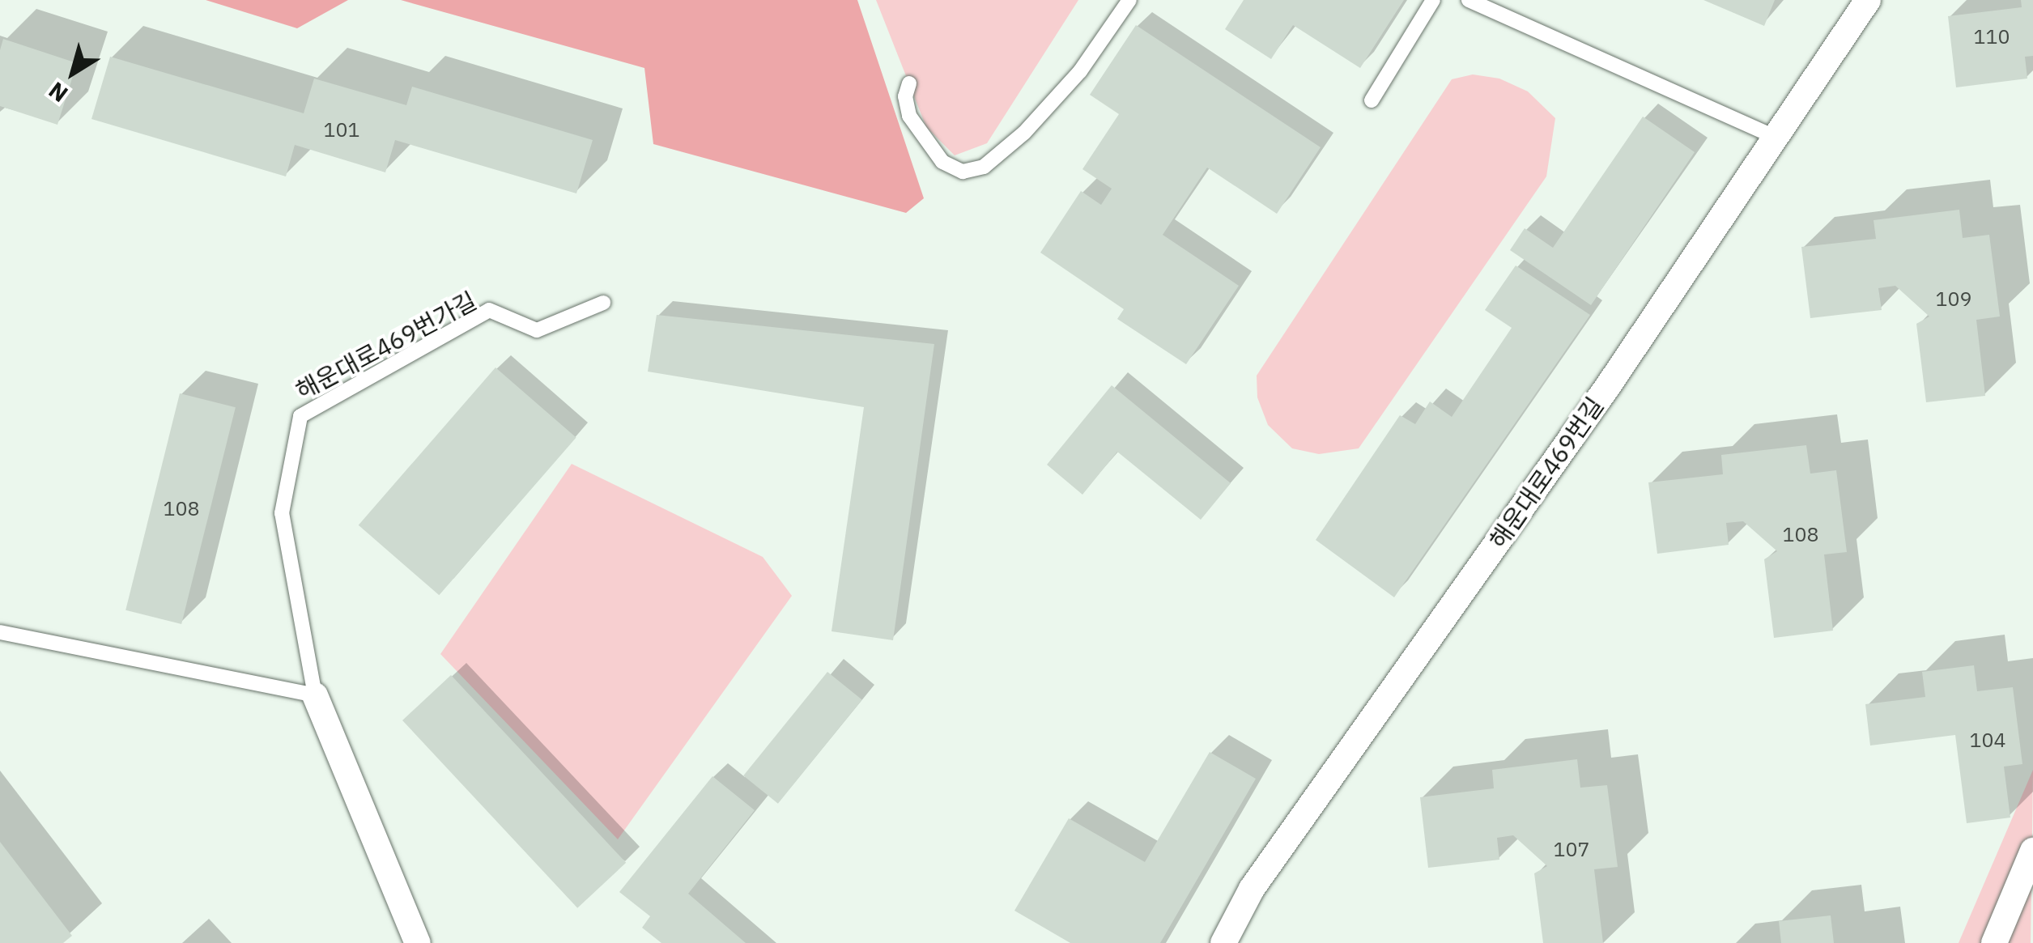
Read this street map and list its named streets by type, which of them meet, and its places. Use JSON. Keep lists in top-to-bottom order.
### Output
{
  "streets": {
    "street": ["해운대로469번길"],
    "lane": ["해운대로469번가길"]
  },
  "house_numbers": [
    "110",
    "101",
    "109",
    "108",
    "108",
    "104",
    "107"
  ],
  "north": "bottom left"
}
